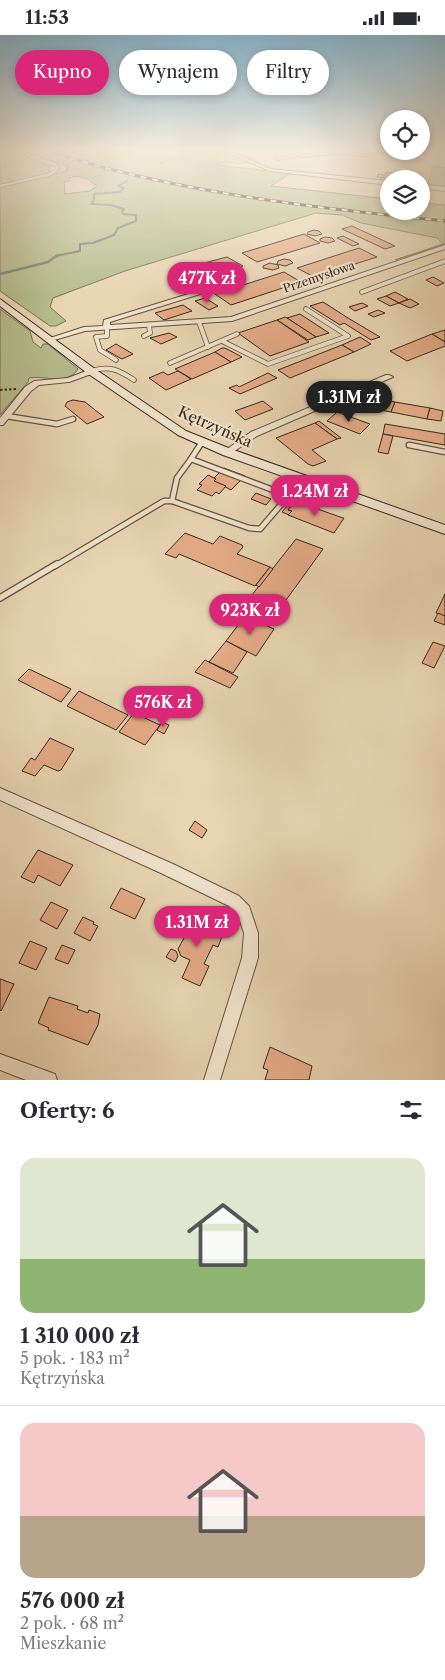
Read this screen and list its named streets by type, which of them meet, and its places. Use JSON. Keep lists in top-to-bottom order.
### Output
{
  "streets": {
    "main road": ["Kętrzyńska"],
    "street": ["Przemysłowa"]
  },
  "crossings": [
    ["Przemysłowa", "Kętrzyńska"]
  ],
  "page": {
    "status": "11:53",
    "chip": ["Kupno", "Wynajem", "Filtry"],
    "price": [
      "477K zł",
      "1.31M zł",
      "1.24M zł",
      "923K zł",
      "576K zł",
      "1.31M zł"
    ],
    "heading": "Oferty: 6",
    "list": [
      {
        "name": "1 310 000 zł",
        "note": "5 pok. · 183 m² · Kętrzyńska"
      },
      {
        "name": "576 000 zł",
        "note": "2 pok. · 68 m² · Mieszkanie"
      }
    ]
  }
}
